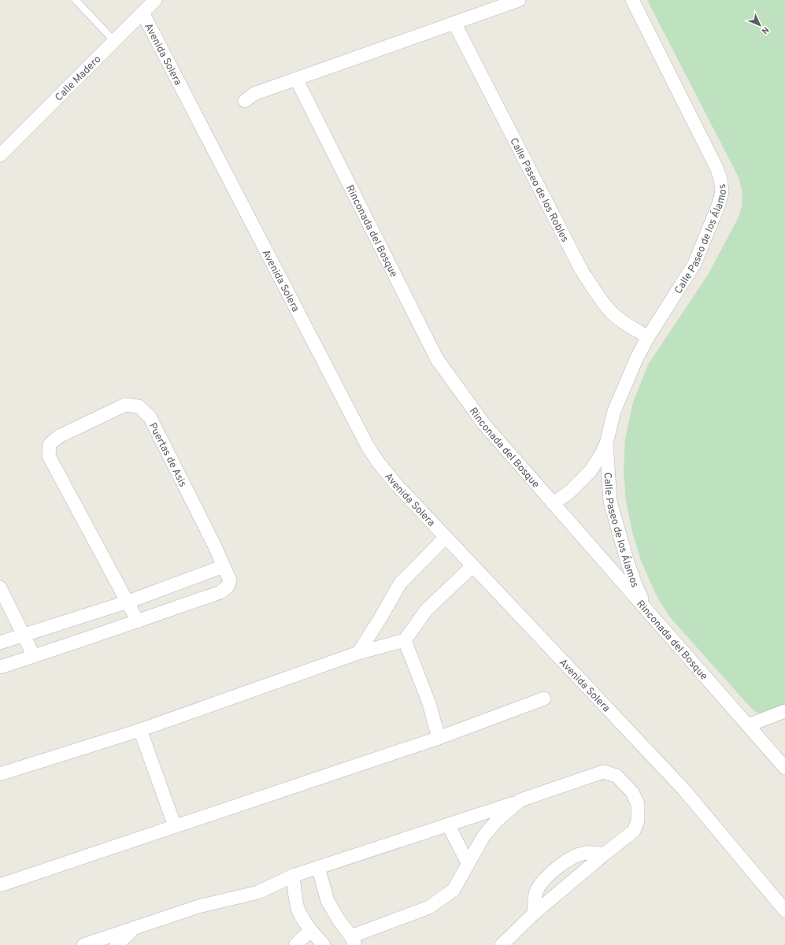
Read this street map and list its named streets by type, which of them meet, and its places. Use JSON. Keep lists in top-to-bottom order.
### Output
{
  "streets": {
    "street": [
      "Avenida Solera",
      "Calle Madero",
      "Calle Paseo de los Robles",
      "Rinconada del Bosque",
      "Calle Paseo de los Álamos",
      "Puertas de Asis"
    ]
  },
  "crossings": [
    ["Avenida Solera", "Calle Madero"],
    ["Calle Paseo de los Robles", "Calle Paseo de los Álamos"],
    ["Rinconada del Bosque", "Calle Paseo de los Álamos"]
  ],
  "north": "bottom right"
}
